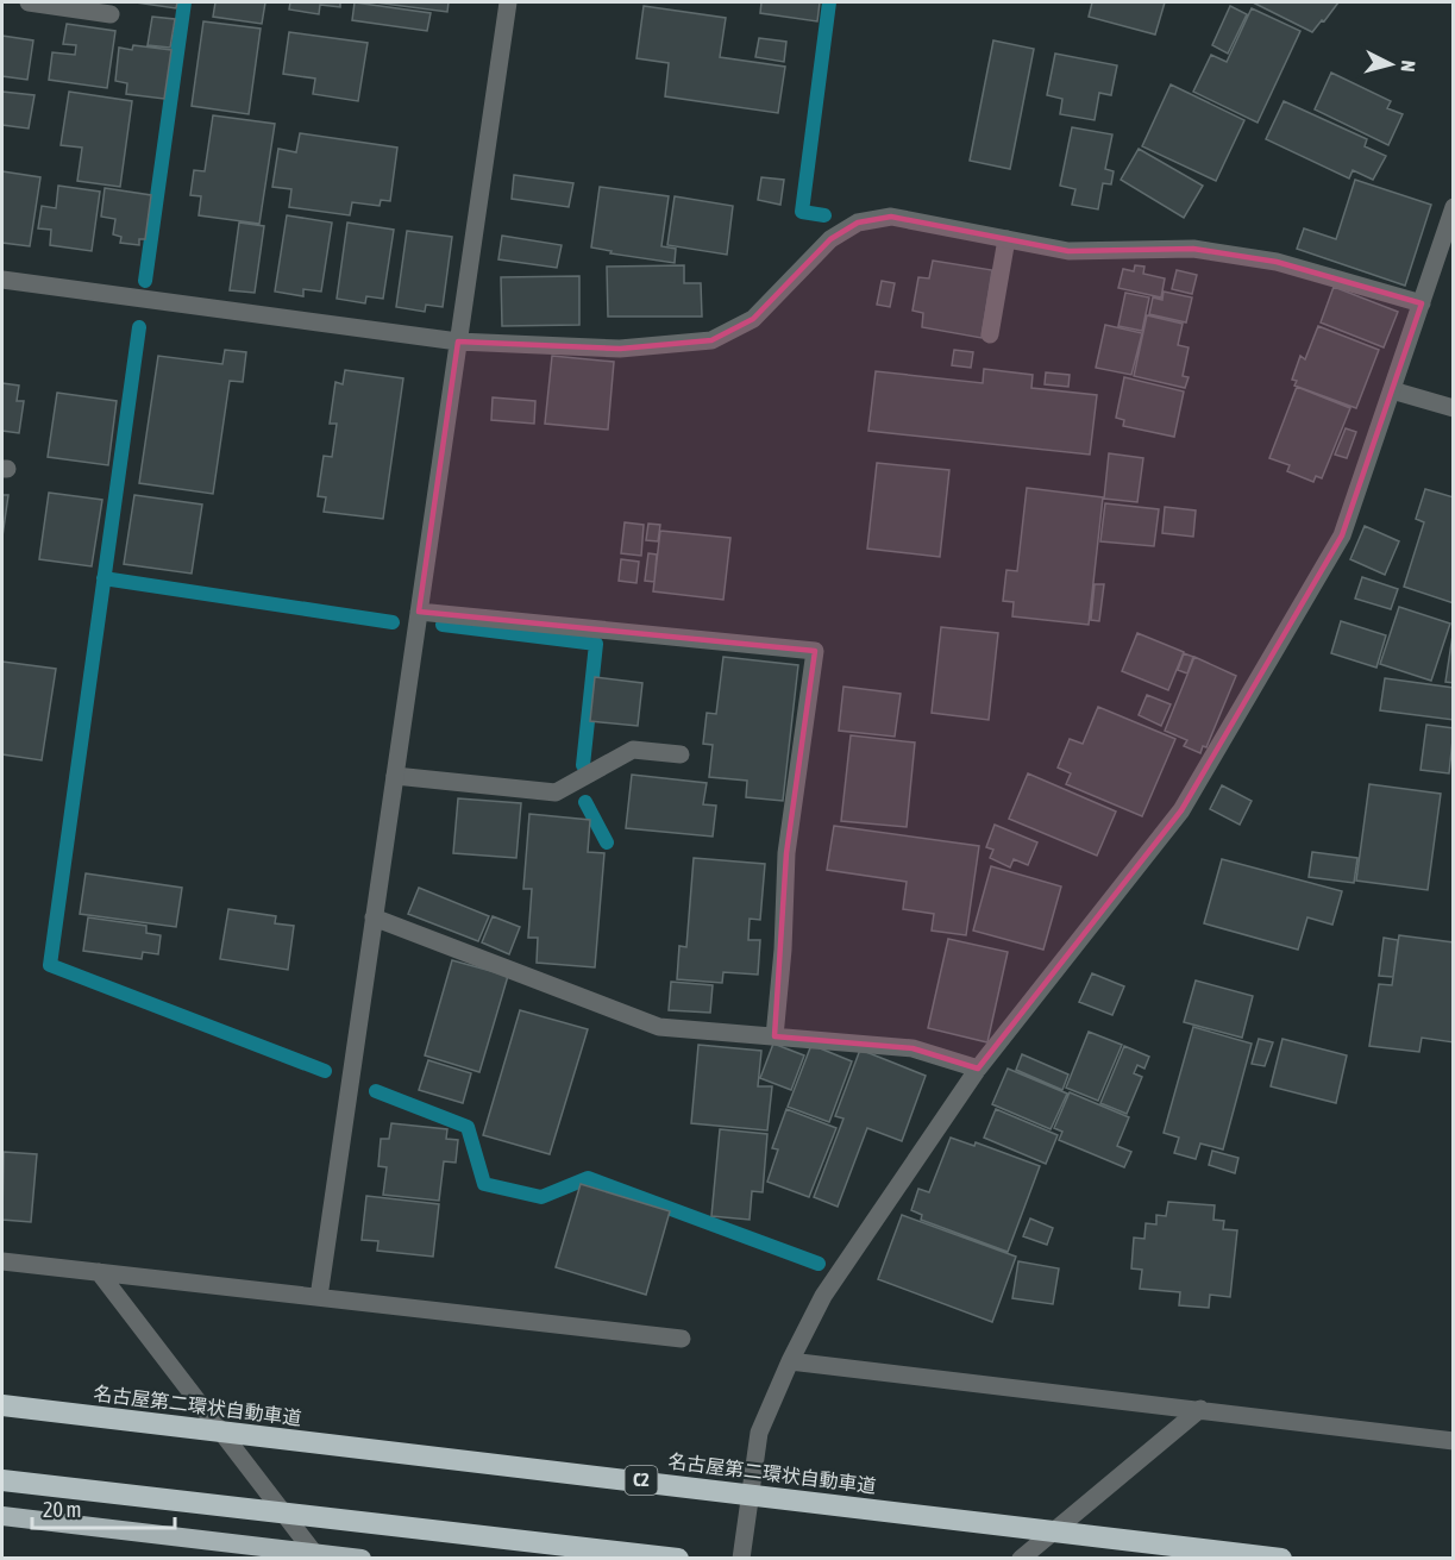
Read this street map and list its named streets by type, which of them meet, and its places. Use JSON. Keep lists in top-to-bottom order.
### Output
{
  "streets": {
    "highway": ["名古屋第二環状自動車道", "C2"]
  },
  "scale_bar": "20 m",
  "north": "right"
}
